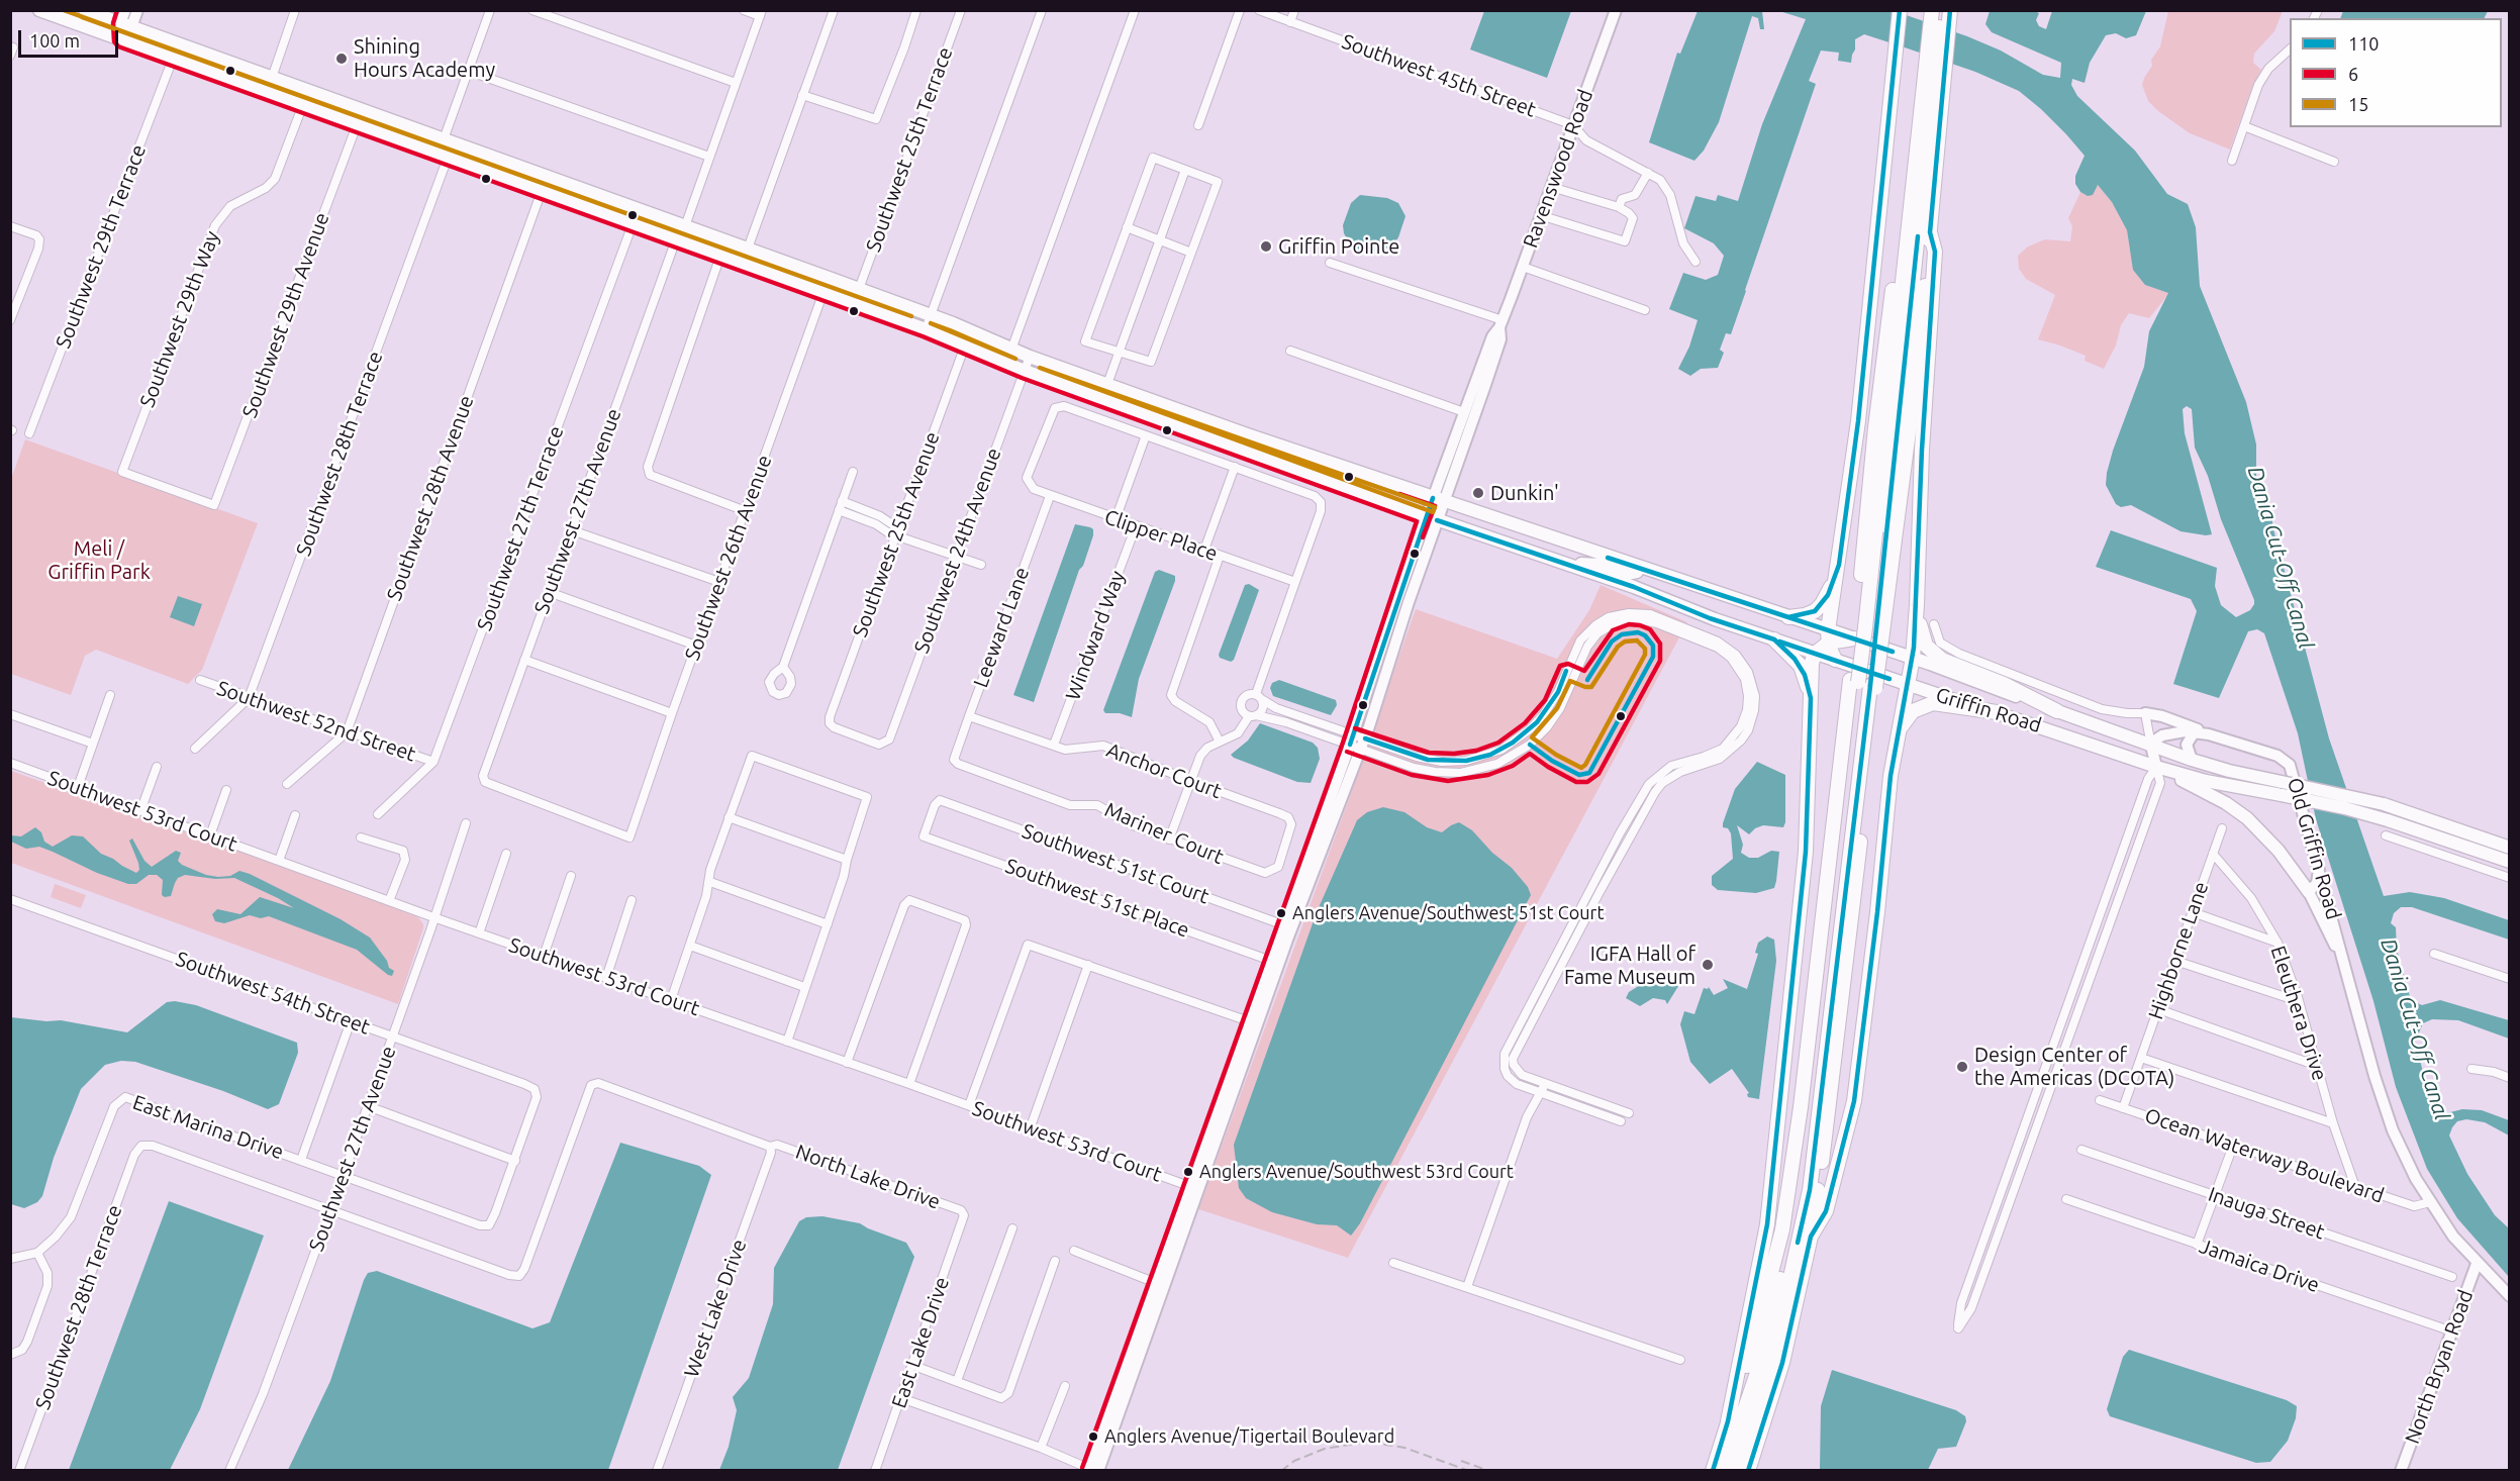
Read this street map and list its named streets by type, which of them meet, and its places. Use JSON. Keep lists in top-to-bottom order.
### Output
{
  "streets": {
    "main road": ["Griffin Road"],
    "street": [
      "Southwest 45th Street",
      "Southwest 25th Terrace",
      "Ravenswood Road",
      "Southwest 29th Terrace",
      "Southwest 29th Avenue",
      "Southwest 29th Way",
      "Southwest 28th Terrace",
      "Southwest 28th Avenue",
      "Southwest 27th Avenue",
      "Southwest 27th Terrace",
      "Southwest 25th Avenue",
      "Clipper Place",
      "Southwest 24th Avenue",
      "Southwest 26th Avenue",
      "Leeward Lane",
      "Windward Way",
      "Southwest 52nd Street",
      "Anchor Court",
      "Southwest 53rd Court",
      "Mariner Court",
      "Old Griffin Road",
      "Southwest 51st Court",
      "Southwest 51st Place",
      "Highborne Lane",
      "Southwest 54th Street",
      "Eleuthera Drive",
      "East Marina Drive",
      "Ocean Waterway Boulevard",
      "North Lake Drive",
      "Inauga Street",
      "Jamaica Drive",
      "West Lake Drive",
      "East Lake Drive",
      "North Bryan Road"
    ]
  },
  "crossings": [
    ["Southwest 45th Street", "Ravenswood Road"],
    ["Southwest 29th Terrace", "Griffin Road"],
    ["Southwest 29th Avenue", "Southwest 29th Way"],
    ["Southwest 29th Avenue", "Griffin Road"],
    ["Southwest 29th Way", "Griffin Road"],
    ["Southwest 28th Terrace", "Southwest 27th Avenue"],
    ["Southwest 28th Terrace", "Griffin Road"],
    ["Southwest 28th Terrace", "Southwest 52nd Street"],
    ["Southwest 28th Avenue", "Griffin Road"],
    ["Southwest 28th Avenue", "Southwest 52nd Street"],
    ["Southwest 27th Avenue", "Southwest 26th Avenue"],
    ["Southwest 27th Avenue", "Griffin Road"],
    ["Southwest 27th Avenue", "Southwest 53rd Court"],
    ["Southwest 27th Avenue", "Southwest 54th Street"],
    ["Southwest 27th Avenue", "East Marina Drive"],
    ["Southwest 27th Terrace", "Griffin Road"],
    ["Southwest 27th Terrace", "Southwest 52nd Street"],
    ["Southwest 25th Avenue", "Southwest 24th Avenue"],
    ["Southwest 25th Avenue", "Griffin Road"],
    ["Clipper Place", "Leeward Lane"],
    ["Clipper Place", "Windward Way"],
    ["Southwest 24th Avenue", "Griffin Road"],
    ["Southwest 26th Avenue", "Griffin Road"],
    ["Leeward Lane", "Anchor Court"],
    ["Leeward Lane", "Mariner Court"],
    ["Windward Way", "Anchor Court"],
    ["Griffin Road", "Old Griffin Road"],
    ["Anchor Court", "Mariner Court"],
    ["Old Griffin Road", "Ocean Waterway Boulevard"],
    ["Old Griffin Road", "North Bryan Road"],
    ["Southwest 51st Court", "Southwest 51st Place"],
    ["Highborne Lane", "Eleuthera Drive"],
    ["Highborne Lane", "Ocean Waterway Boulevard"],
    ["Southwest 54th Street", "East Marina Drive"],
    ["Eleuthera Drive", "Ocean Waterway Boulevard"],
    ["North Lake Drive", "West Lake Drive"],
    ["North Lake Drive", "East Lake Drive"],
    ["Jamaica Drive", "North Bryan Road"]
  ],
  "water": ["Dania Cut-Off Canal"],
  "parks": ["Meli / Griffin Park"],
  "places": [
    "Shining Hours Academy",
    "Griffin Pointe",
    "Dunkin'",
    "Anglers Avenue/Southwest 51st Court",
    "IGFA Hall of Fame Museum",
    "Design Center of the Americas (DCOTA)",
    "Anglers Avenue/Southwest 53rd Court",
    "Anglers Avenue/Tigertail Boulevard"
  ],
  "lines": ["transit line 110", "transit line 6", "transit line 15"],
  "legend": ["110", "6", "15"],
  "scale_bar": "100 m"
}
